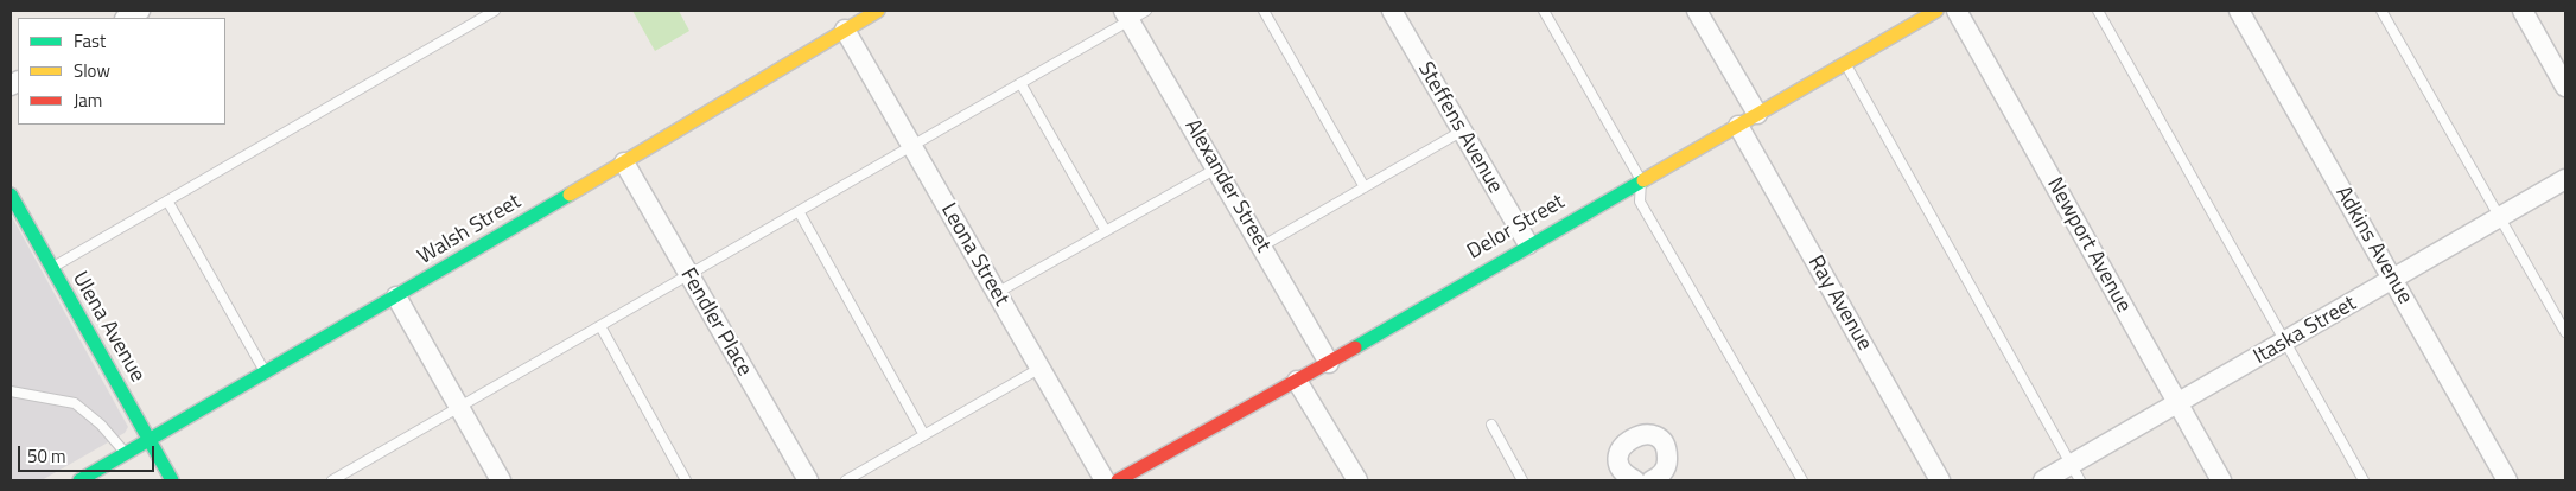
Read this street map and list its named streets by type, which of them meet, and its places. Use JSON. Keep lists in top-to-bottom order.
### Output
{
  "streets": {
    "street": [
      "Steffens Avenue",
      "Alexander Street",
      "Delor Street",
      "Walsh Street",
      "Newport Avenue",
      "Adkins Avenue",
      "Leona Street",
      "Ray Avenue",
      "Fendler Place",
      "Ulena Avenue",
      "Itaska Street"
    ]
  },
  "crossings": [
    ["Steffens Avenue", "Delor Street"],
    ["Alexander Street", "Delor Street"],
    ["Delor Street", "Ray Avenue"],
    ["Walsh Street", "Leona Street"],
    ["Walsh Street", "Fendler Place"],
    ["Walsh Street", "Ulena Avenue"],
    ["Newport Avenue", "Itaska Street"],
    ["Adkins Avenue", "Itaska Street"]
  ],
  "legend": ["Fast", "Slow", "Jam"],
  "scale_bar": "50 m"
}
